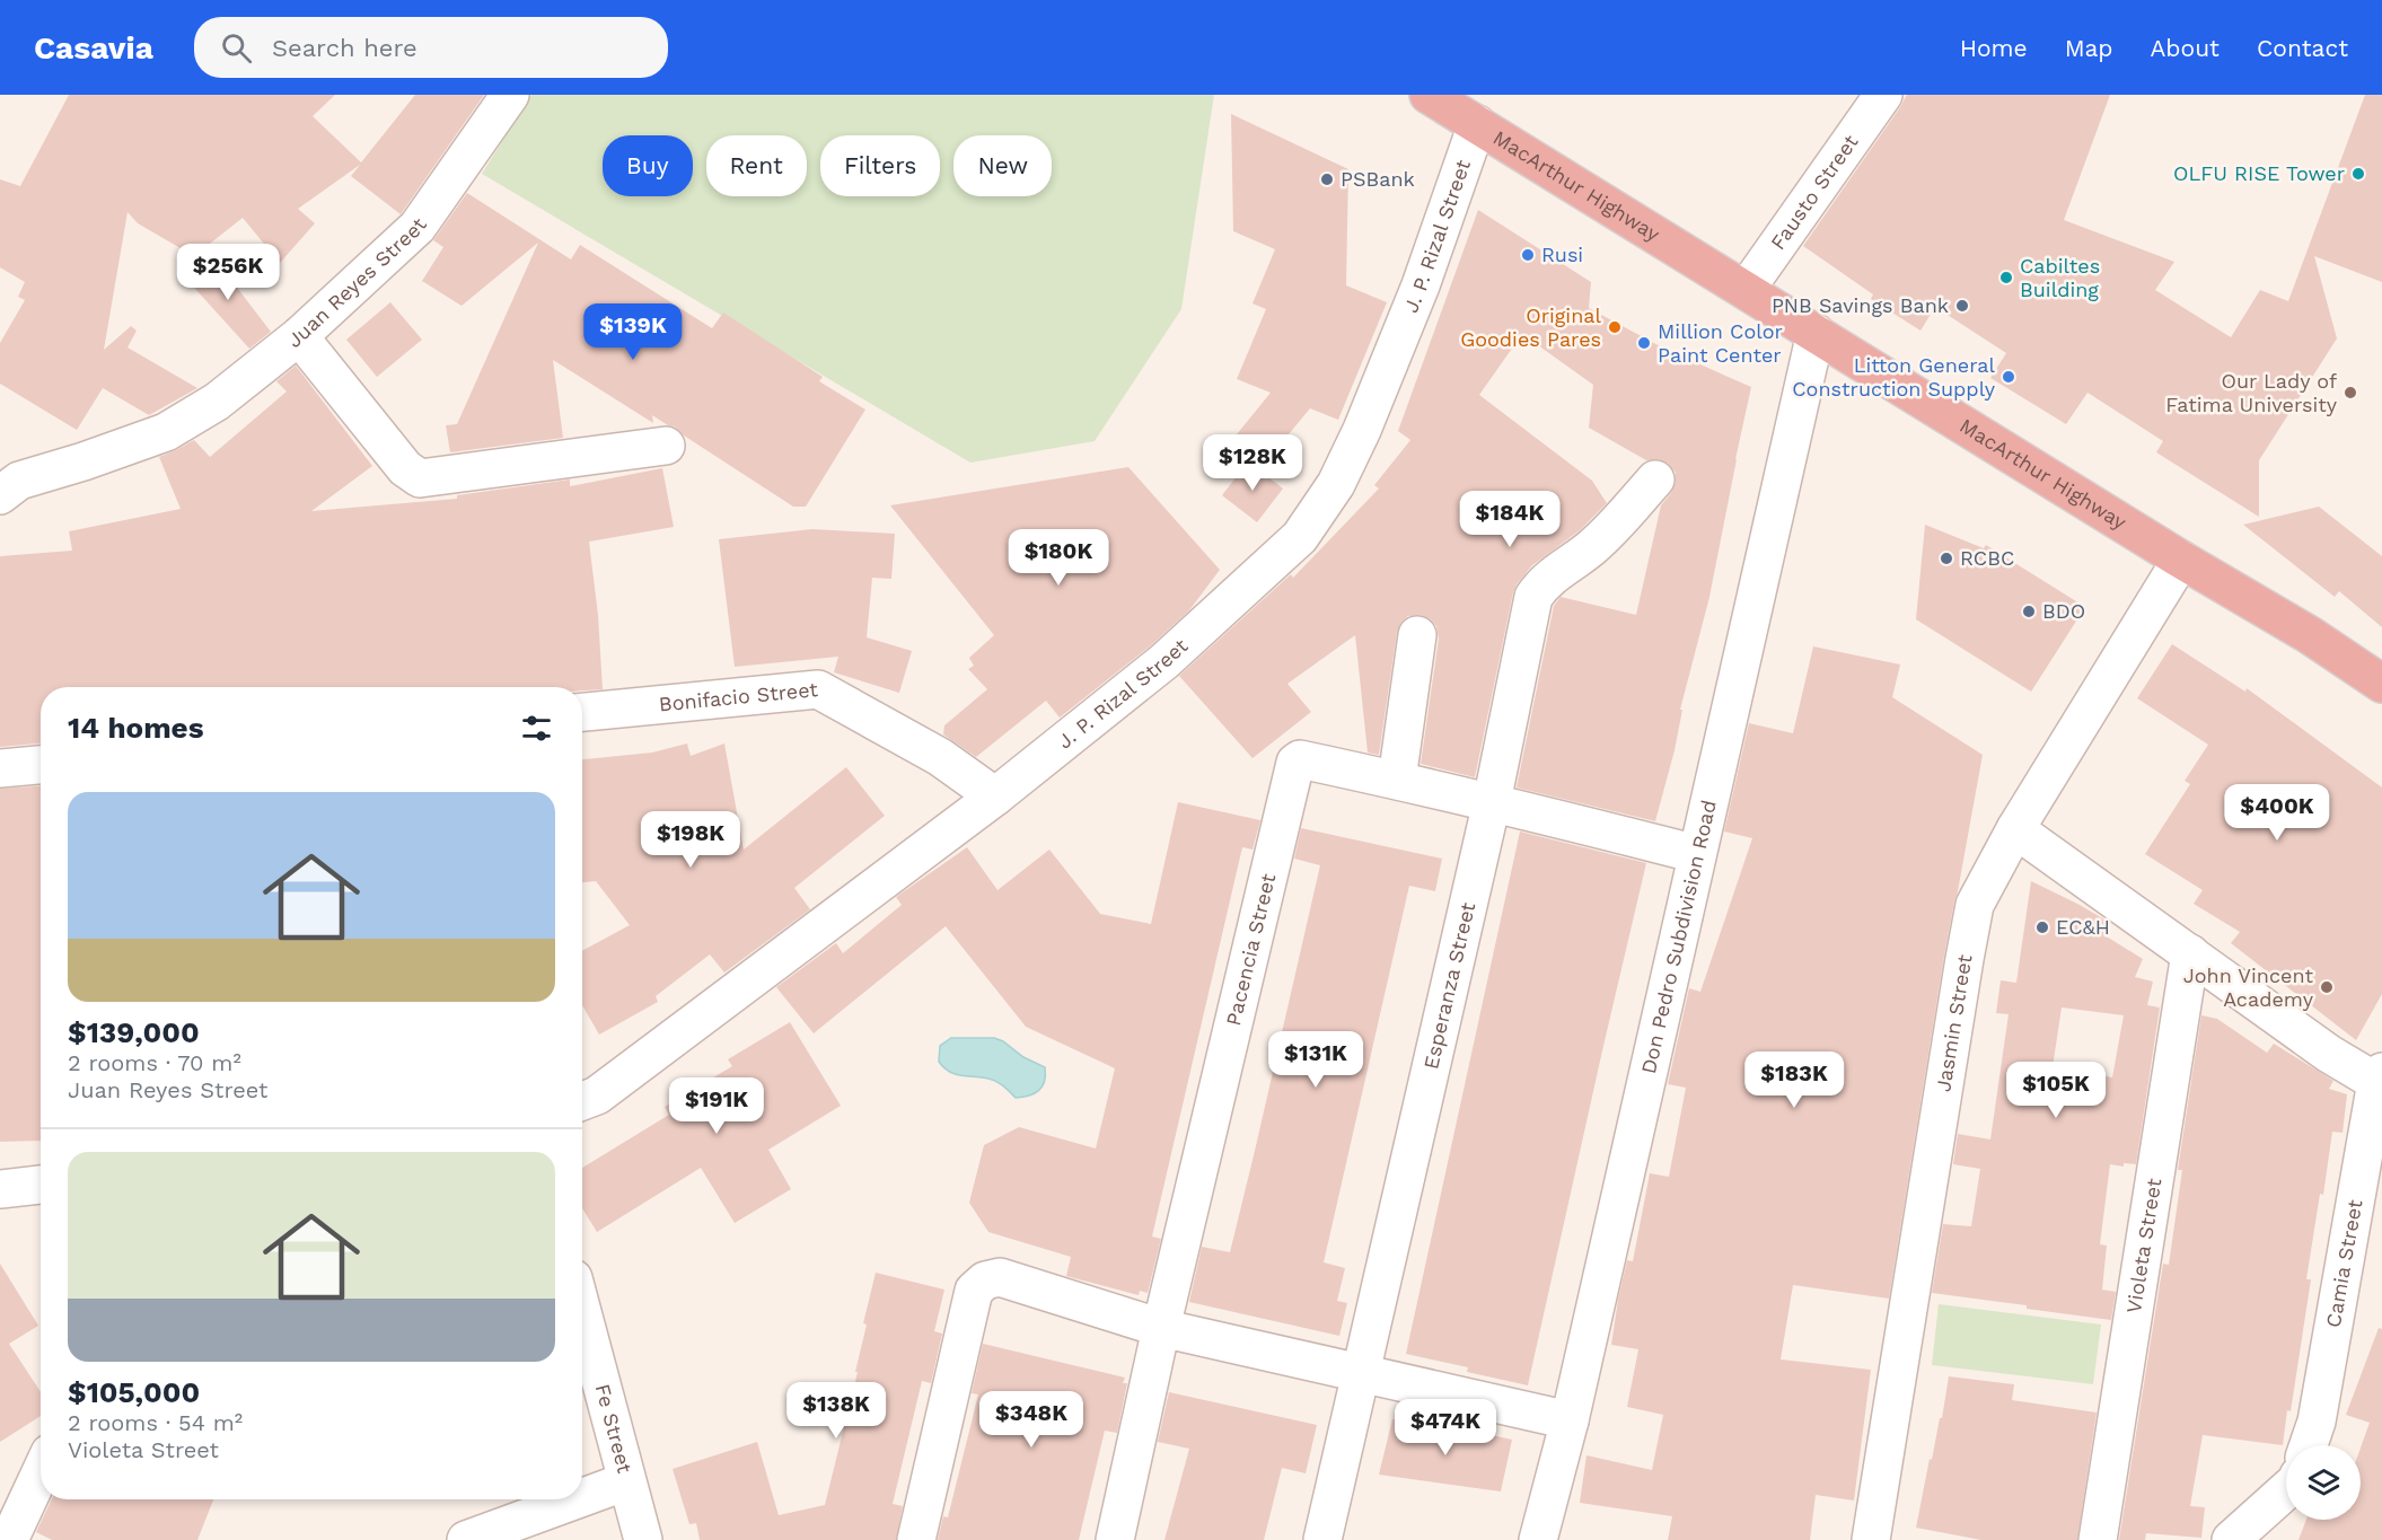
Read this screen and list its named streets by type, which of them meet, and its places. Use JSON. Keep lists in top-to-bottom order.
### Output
{
  "streets": {
    "highway": ["MacArthur Highway"],
    "street": [
      "Fausto Street",
      "J. P. Rizal Street",
      "Juan Reyes Street",
      "Bonifacio Street",
      "Don Pedro Subdivision Road",
      "Pacencia Street",
      "Esperanza Street",
      "Jasmin Street",
      "Violeta Street",
      "Camia Street",
      "Fe Street"
    ]
  },
  "crossings": [
    ["MacArthur Highway", "Fausto Street"],
    ["MacArthur Highway", "J. P. Rizal Street"],
    ["MacArthur Highway", "Don Pedro Subdivision Road"],
    ["MacArthur Highway", "Jasmin Street"],
    ["J. P. Rizal Street", "Bonifacio Street"],
    ["Don Pedro Subdivision Road", "Pacencia Street"],
    ["Pacencia Street", "Esperanza Street"]
  ],
  "places": [
    "OLFU RISE Tower",
    "PSBank",
    "Rusi",
    "Cabiltes Building",
    "PNB Savings Bank",
    "Original Goodies Pares",
    "Million Color Paint Center",
    "Litton General Construction Supply",
    "Our Lady of Fatima University",
    "RCBC",
    "BDO",
    "EC&H",
    "John Vincent Academy"
  ],
  "page": {
    "header": "Casavia",
    "search": "Search here",
    "nav": [
      "Home",
      "Map",
      "About",
      "Contact"
    ],
    "chip": [
      "Buy",
      "Rent",
      "Filters",
      "New"
    ],
    "price": [
      "$256K",
      "$139K",
      "$128K",
      "$184K",
      "$180K",
      "$400K",
      "$198K",
      "$131K",
      "$183K",
      "$105K",
      "$191K",
      "$138K",
      "$348K",
      "$474K"
    ],
    "heading": "14 homes",
    "list": [
      {
        "name": "$139,000",
        "note": "2 rooms · 70 m² · Juan Reyes Street"
      },
      {
        "name": "$105,000",
        "note": "2 rooms · 54 m² · Violeta Street"
      }
    ]
  }
}
